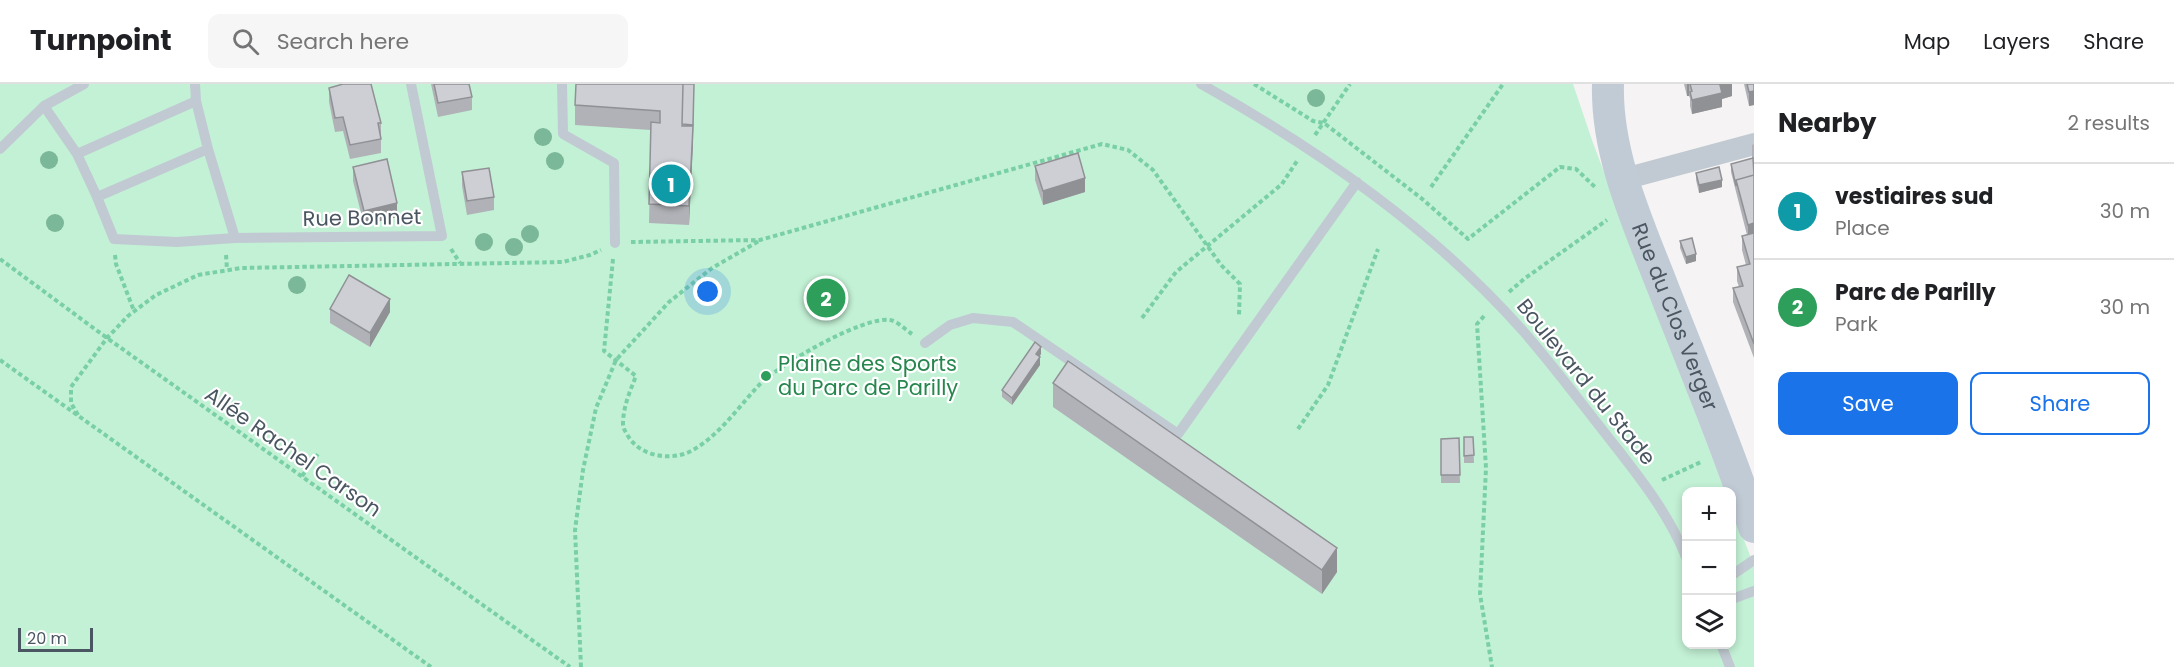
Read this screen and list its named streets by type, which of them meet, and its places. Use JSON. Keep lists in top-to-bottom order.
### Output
{
  "streets": {
    "street": ["Rue du Clos Verger"],
    "lane": ["Rue Bonnet", "Boulevard du Stade"],
    "path": ["Allée Rachel Carson"]
  },
  "places": ["Plaine des Sports du Parc de Parilly"],
  "scale_bar": "20 m",
  "page": {
    "header": "Turnpoint",
    "search": "Search here",
    "nav": ["Map", "Layers", "Share"],
    "heading": ["Nearby", "2 results"],
    "pins": ["1", "2"],
    "list": [
      {
        "mark": "1",
        "name": "vestiaires sud",
        "note": "Place",
        "value": "30 m"
      },
      {
        "mark": "2",
        "name": "Parc de Parilly",
        "note": "Park",
        "value": "30 m"
      }
    ],
    "buttons": ["Save", "Share"],
    "map_buttons": ["+", "−"],
    "scale": "20 m"
  }
}
